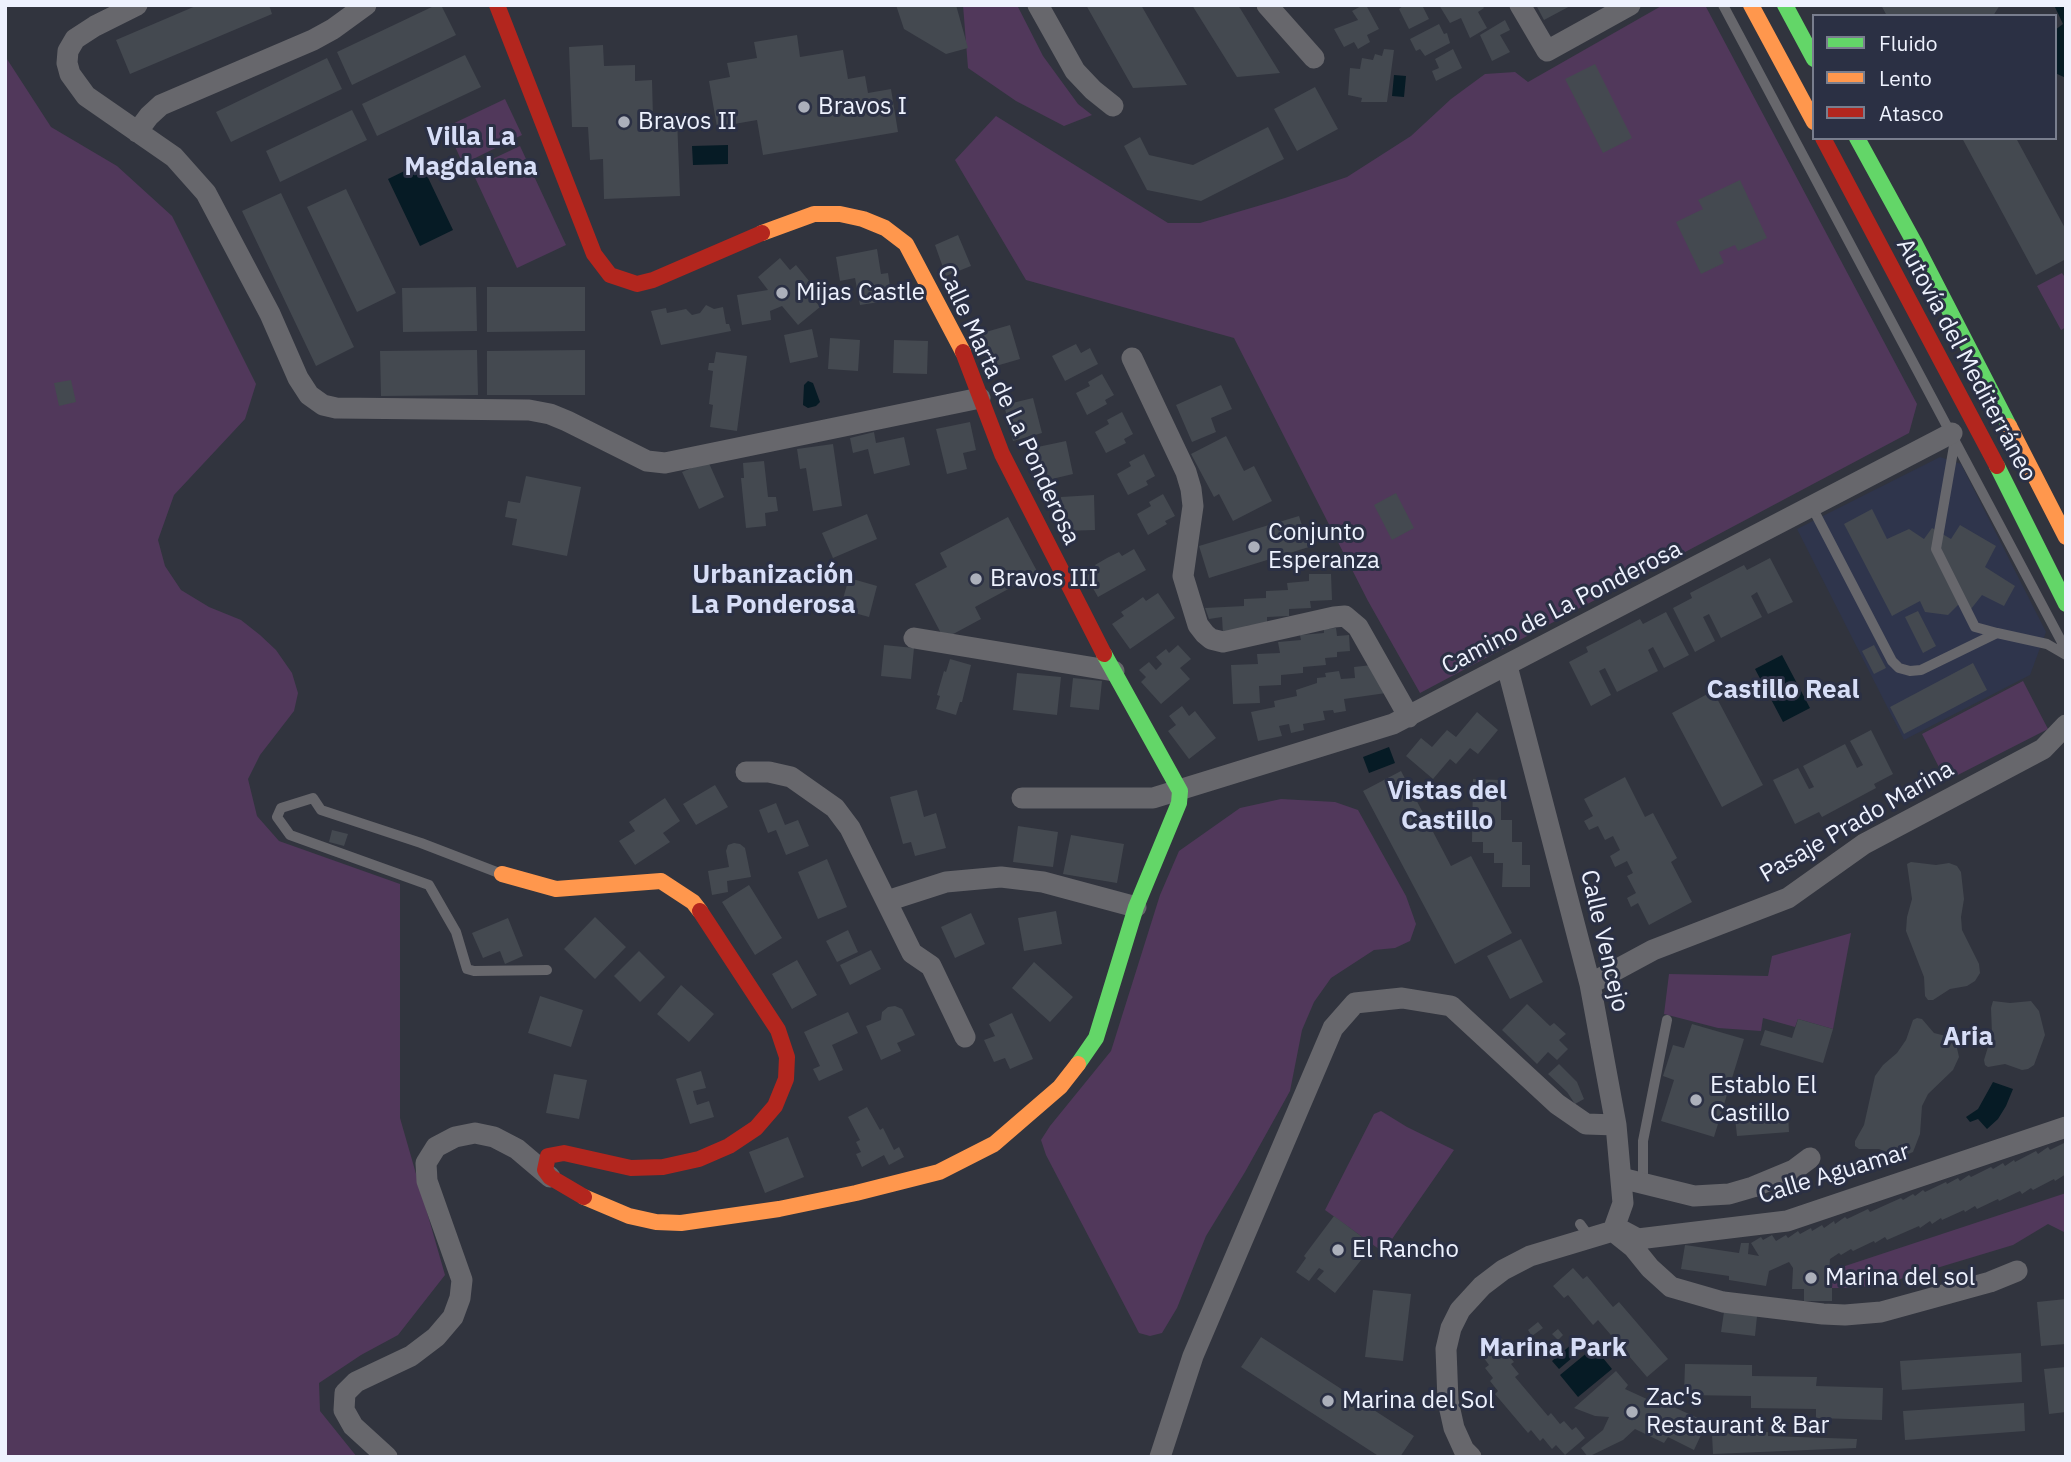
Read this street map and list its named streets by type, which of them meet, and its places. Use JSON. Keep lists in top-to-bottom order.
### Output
{
  "streets": {
    "main road": ["Autovía del Mediterráneo", "Calle Marta de La Ponderosa"],
    "street": [
      "Camino de La Ponderosa",
      "Pasaje Prado Marina",
      "Calle Vencejo",
      "Calle Aguamar"
    ]
  },
  "crossings": [
    ["Calle Marta de La Ponderosa", "Camino de La Ponderosa"],
    ["Camino de La Ponderosa", "Calle Vencejo"],
    ["Pasaje Prado Marina", "Calle Vencejo"],
    ["Calle Vencejo", "Calle Aguamar"]
  ],
  "districts": [
    "Villa La Magdalena",
    "Urbanización La Ponderosa",
    "Castillo Real",
    "Vistas del Castillo",
    "Aria",
    "Marina Park"
  ],
  "places": [
    "Bravos I",
    "Bravos II",
    "Mijas Castle",
    "Conjunto Esperanza",
    "Bravos III",
    "Establo El Castillo",
    "El Rancho",
    "Marina del sol",
    "Marina del Sol",
    "Zac's Restaurant & Bar"
  ],
  "legend": ["Fluido", "Lento", "Atasco"]
}
